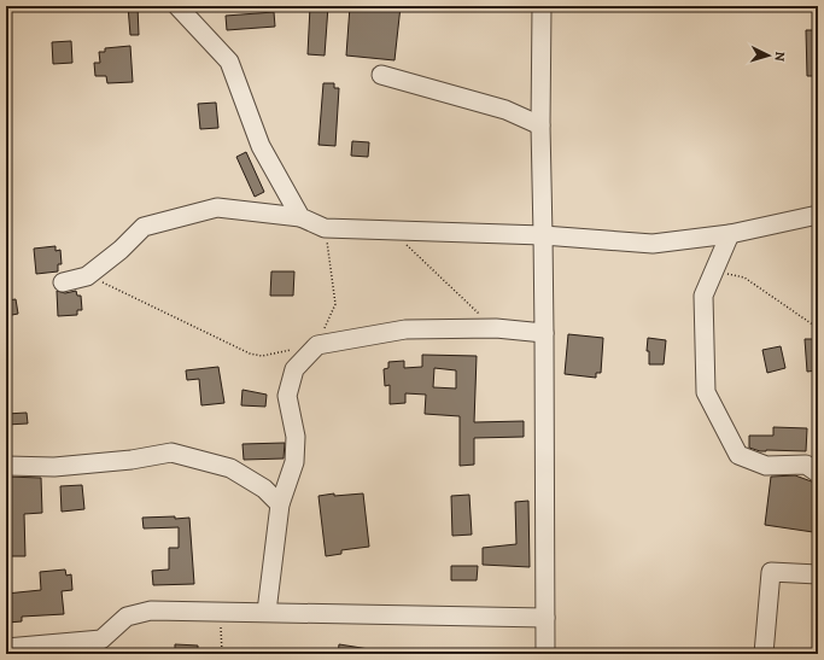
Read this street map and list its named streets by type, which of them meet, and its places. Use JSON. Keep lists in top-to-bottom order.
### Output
{
  "north": "right"
}
